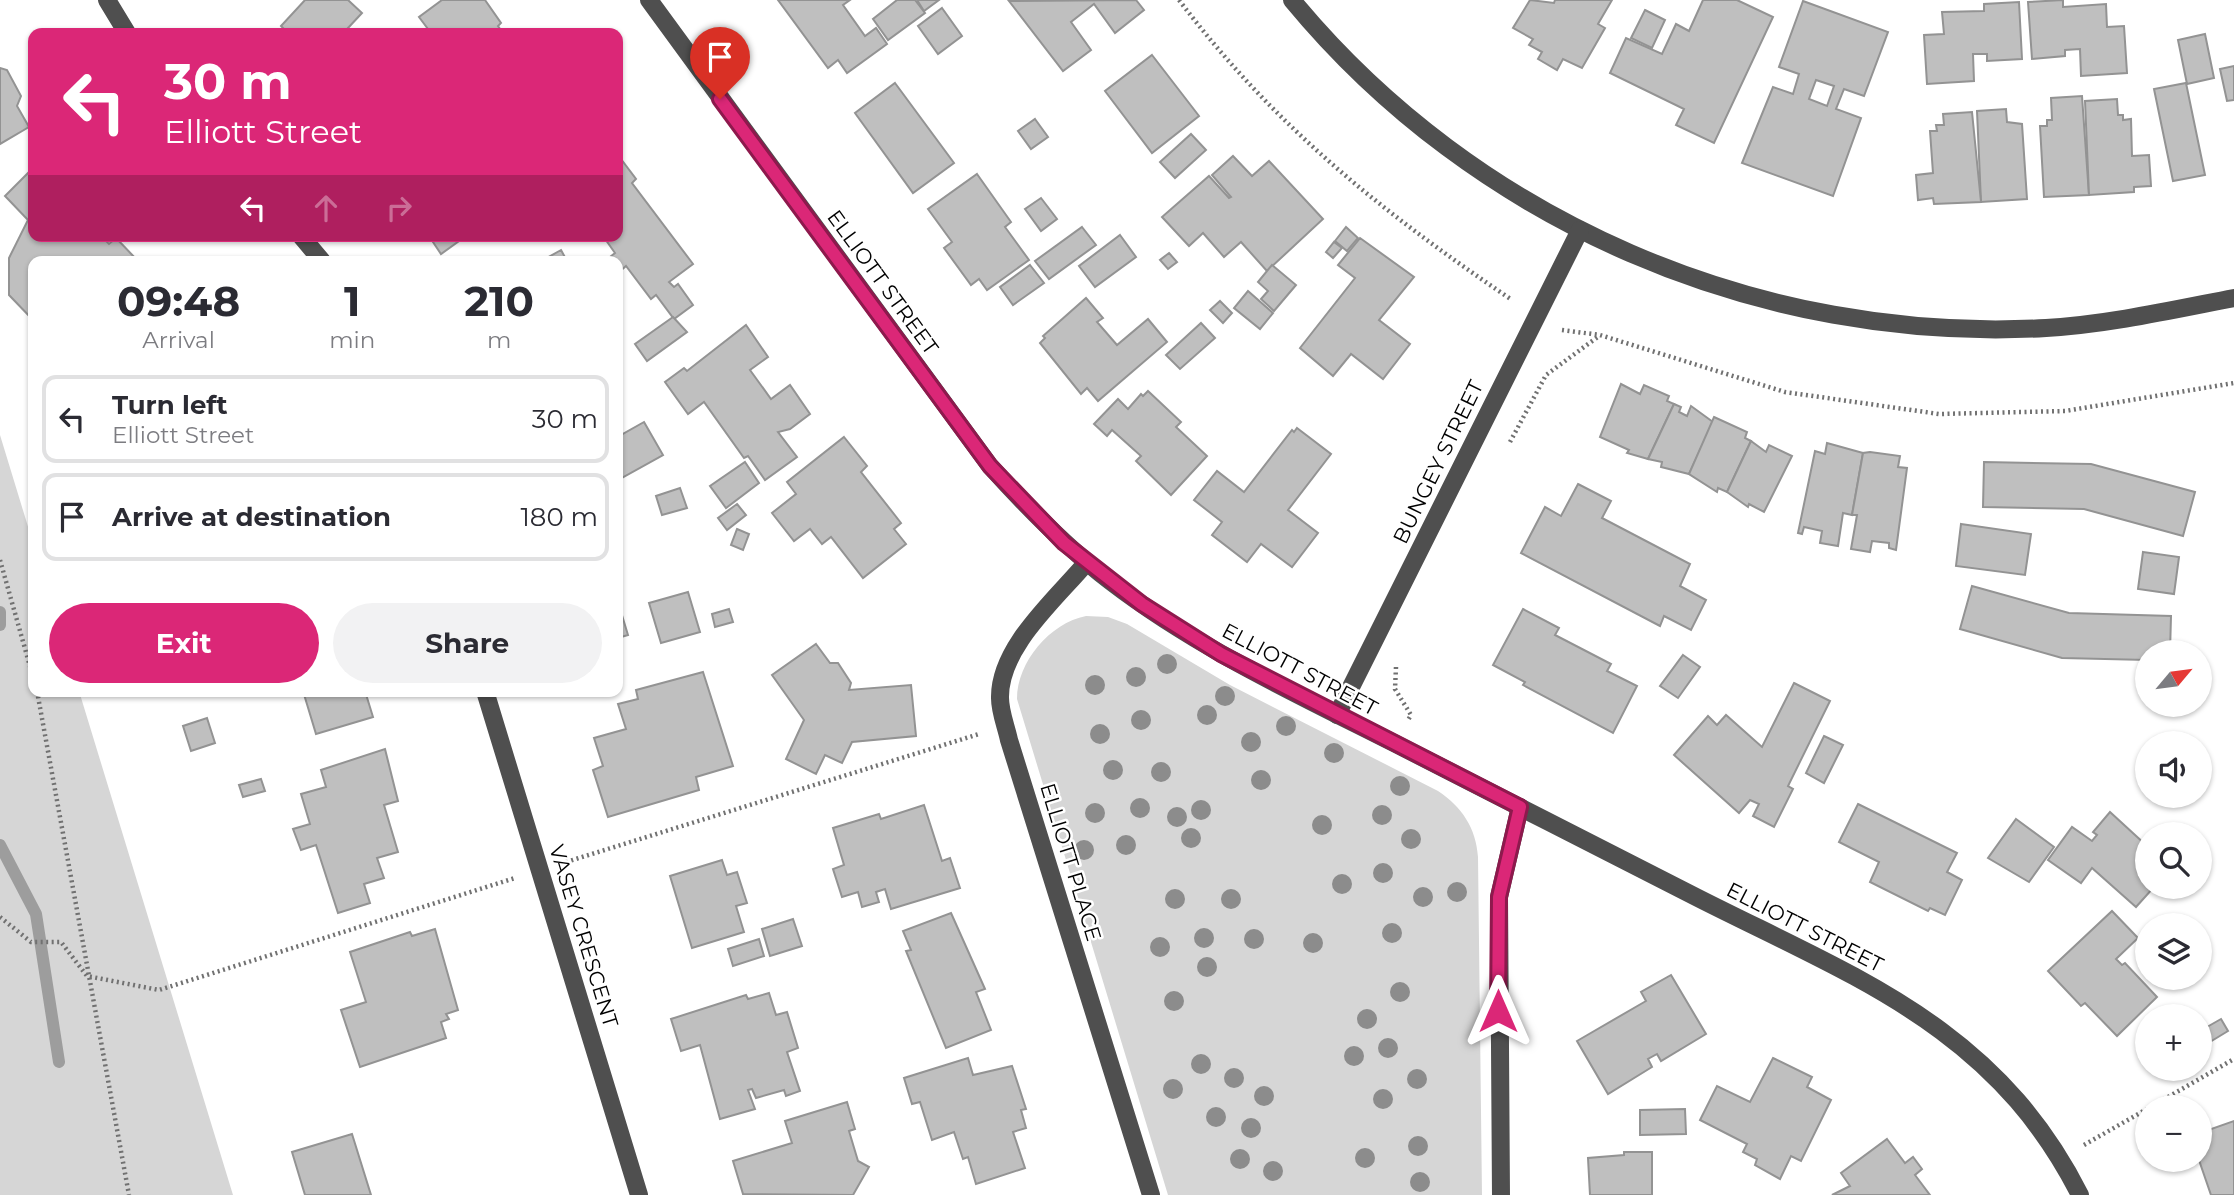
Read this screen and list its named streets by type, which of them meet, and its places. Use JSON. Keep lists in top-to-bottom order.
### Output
{
  "streets": {
    "street": [
      "ELLIOTT STREET",
      "BUNGEY STREET",
      "ELLIOTT PLACE",
      "VASEY CRESCENT"
    ]
  },
  "crossings": [
    ["ELLIOTT STREET", "BUNGEY STREET"],
    ["ELLIOTT STREET", "ELLIOTT PLACE"]
  ],
  "north": "top right",
  "page": {
    "turn": ["30 m", "Elliott Street"],
    "eta": [
      "09:48",
      "Arrival",
      "1",
      "min",
      "210",
      "m"
    ],
    "list": [
      {
        "name": "Turn left",
        "note": "Elliott Street",
        "value": "30 m"
      },
      {
        "name": "Arrive at destination",
        "value": "180 m"
      }
    ],
    "buttons": ["Exit", "Share"],
    "map_buttons": ["+", "−"]
  }
}
